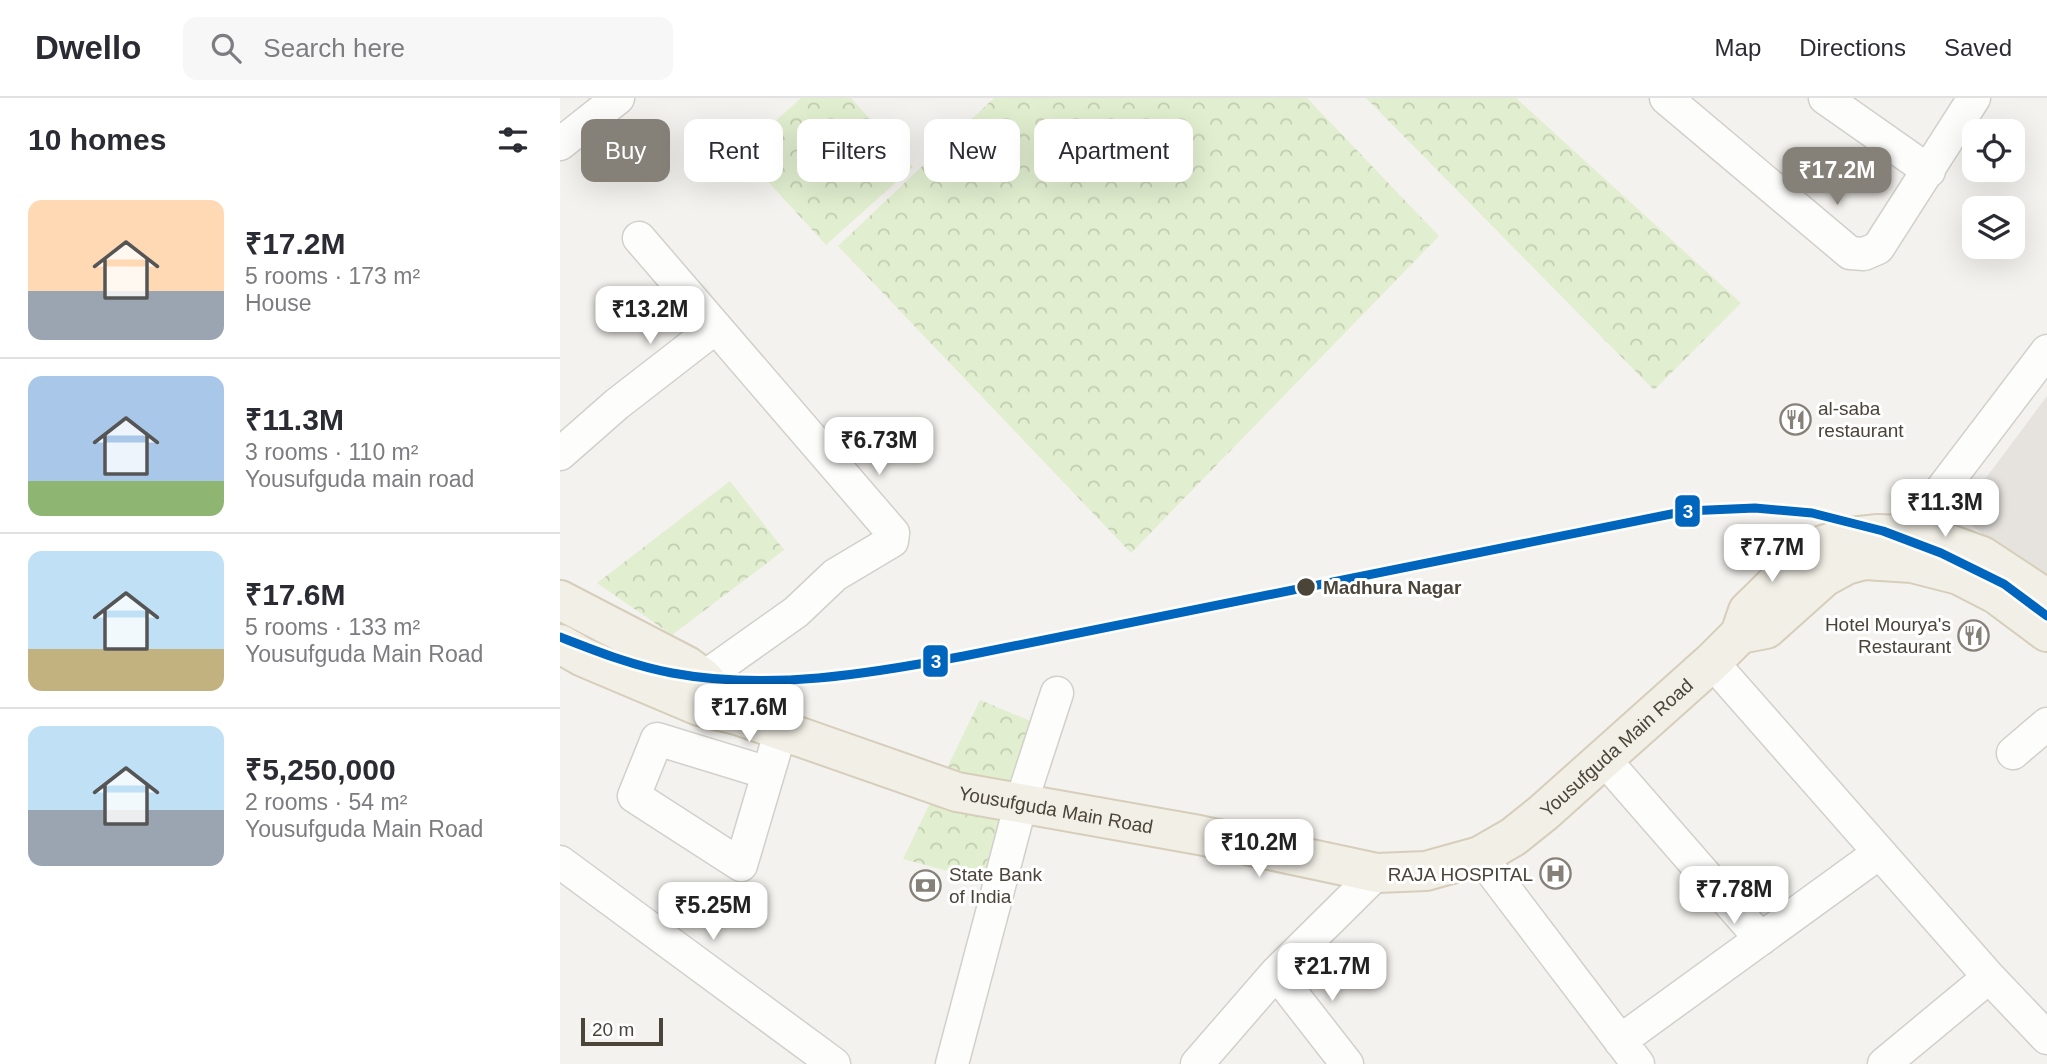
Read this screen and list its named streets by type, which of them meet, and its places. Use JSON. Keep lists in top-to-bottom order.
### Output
{
  "streets": {
    "main road": ["Yousufguda Main Road"]
  },
  "places": {
    "restaurant": ["al-saba restaurant", "Hotel Mourya's Restaurant"],
    "other": ["Madhura Nagar"],
    "hospital": ["RAJA HOSPITAL"],
    "bank": ["State Bank of India"]
  },
  "lines": ["metro line 3"],
  "scale_bar": "20 m",
  "page": {
    "header": "Dwello",
    "search": "Search here",
    "nav": ["Map", "Directions", "Saved"],
    "heading": "10 homes",
    "chip": [
      "Buy",
      "Rent",
      "Filters",
      "New",
      "Apartment"
    ],
    "price": [
      "₹17.2M",
      "₹13.2M",
      "₹6.73M",
      "₹11.3M",
      "₹7.7M",
      "₹17.6M",
      "₹10.2M",
      "₹7.78M",
      "₹5.25M",
      "₹21.7M"
    ],
    "list": [
      {
        "name": "₹17.2M",
        "note": "5 rooms · 173 m² · House"
      },
      {
        "name": "₹11.3M",
        "note": "3 rooms · 110 m² · Yousufguda main road"
      },
      {
        "name": "₹17.6M",
        "note": "5 rooms · 133 m² · Yousufguda Main Road"
      },
      {
        "name": "₹5,250,000",
        "note": "2 rooms · 54 m² · Yousufguda Main Road"
      }
    ],
    "scale": "20 m"
  }
}
